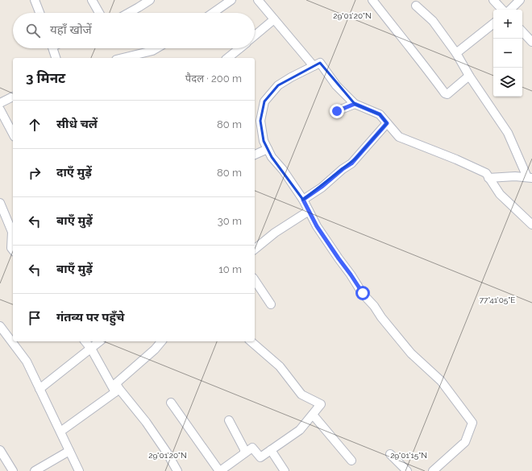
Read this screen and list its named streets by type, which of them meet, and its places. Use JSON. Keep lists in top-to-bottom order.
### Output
{
  "page": {
    "map_buttons": ["+", "−"],
    "search": "यहाँ खोजें",
    "heading": ["3 मिनट", "पैदल · 200 m"],
    "list": [
      ["सीधे चलें", "80 m"],
      ["दाएँ मुड़ें", "80 m"],
      ["बाएँ मुड़ें", "30 m"],
      ["बाएँ मुड़ें", "10 m"],
      "गंतव्य पर पहुँचे"
    ]
  },
  "coordinates": ["29°01'20\"N", "77°41'05\"E", "29°01'15\"N"]
}
